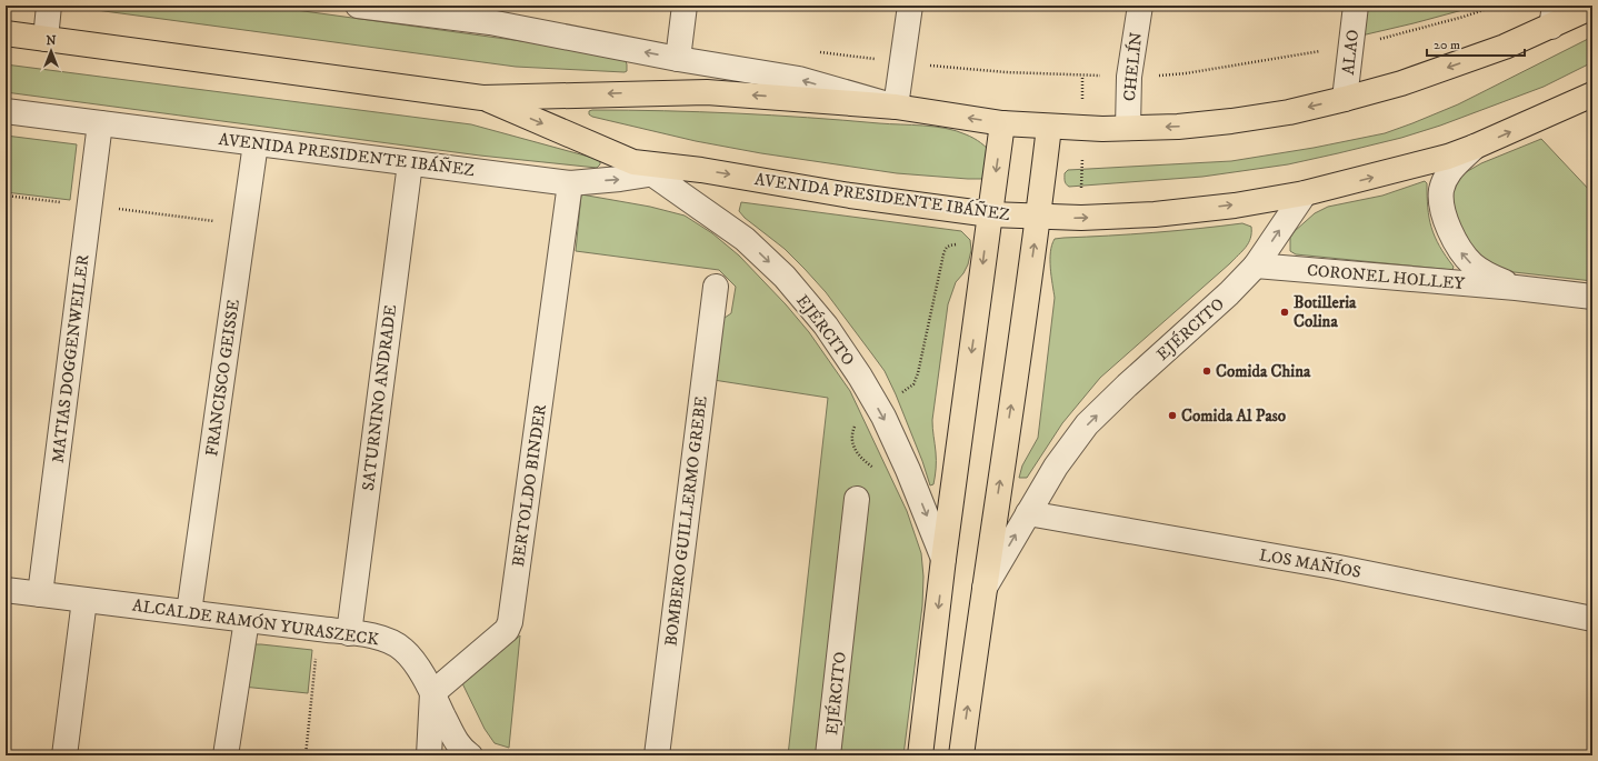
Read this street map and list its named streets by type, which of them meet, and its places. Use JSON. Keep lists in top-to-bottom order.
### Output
{
  "streets": {
    "main road": ["AVENIDA PRESIDENTE IBÁÑEZ", "EJÉRCITO"],
    "street": [
      "ALAO",
      "CHELÍN",
      "CORONEL HOLLEY",
      "MATIAS DOGGENWEILER",
      "FRANCISCO GEISSE",
      "SATURNINO ANDRADE",
      "BERTOLDO BINDER",
      "BOMBERO GUILLERMO GREBE",
      "LOS MAÑÍOS",
      "ALCALDE RAMÓN YURASZECK"
    ]
  },
  "crossings": [
    ["ALAO", "AVENIDA PRESIDENTE IBÁÑEZ"],
    ["CHELÍN", "AVENIDA PRESIDENTE IBÁÑEZ"],
    ["AVENIDA PRESIDENTE IBÁÑEZ", "CORONEL HOLLEY"],
    ["AVENIDA PRESIDENTE IBÁÑEZ", "EJÉRCITO"],
    ["AVENIDA PRESIDENTE IBÁÑEZ", "MATIAS DOGGENWEILER"],
    ["AVENIDA PRESIDENTE IBÁÑEZ", "FRANCISCO GEISSE"],
    ["AVENIDA PRESIDENTE IBÁÑEZ", "SATURNINO ANDRADE"],
    ["AVENIDA PRESIDENTE IBÁÑEZ", "BERTOLDO BINDER"],
    ["CORONEL HOLLEY", "EJÉRCITO"],
    ["EJÉRCITO", "LOS MAÑÍOS"],
    ["MATIAS DOGGENWEILER", "ALCALDE RAMÓN YURASZECK"],
    ["FRANCISCO GEISSE", "ALCALDE RAMÓN YURASZECK"],
    ["SATURNINO ANDRADE", "ALCALDE RAMÓN YURASZECK"],
    ["BERTOLDO BINDER", "ALCALDE RAMÓN YURASZECK"]
  ],
  "places": ["Botilleria Colina", "Comida China", "Comida Al Paso"],
  "scale_bar": "20 m",
  "north": "top"
}
